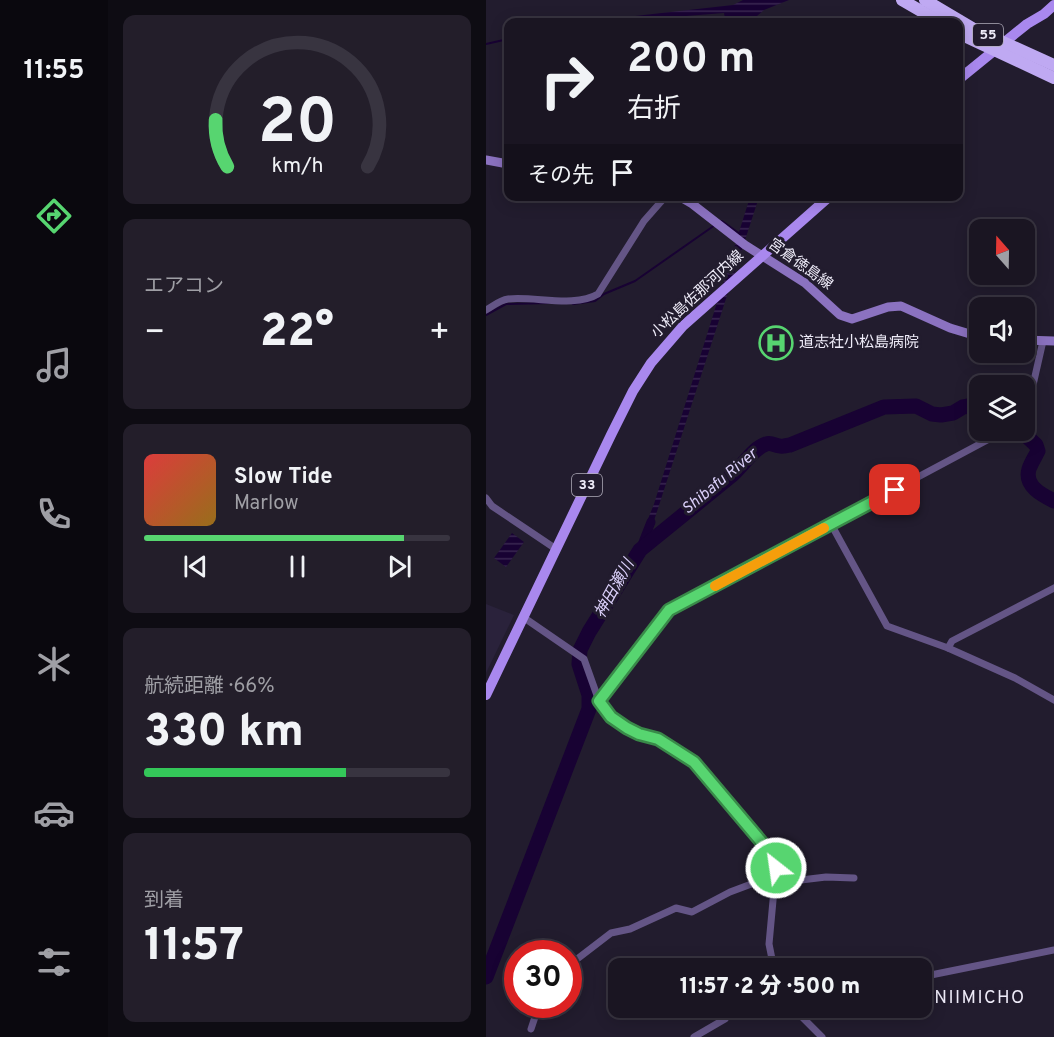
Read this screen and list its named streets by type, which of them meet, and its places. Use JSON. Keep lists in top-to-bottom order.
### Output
{
  "streets": {
    "highway": ["55"],
    "main road": ["宮倉徳島線", "小松島佐那河内線", "33"]
  },
  "crossings": [
    ["宮倉徳島線", "小松島佐那河内線"]
  ],
  "districts": ["NIIMICHO"],
  "water": ["Shibafu River", "神田瀬川"],
  "places": {
    "hospital": ["道志社小松島病院"]
  },
  "north": "top",
  "page": {
    "tabs": "11:55",
    "turn": ["200 m", "右折"],
    "then": "その先",
    "tile": [
      "エアコン",
      ["航続距離 · 66%", "330 km"],
      ["到着", "11:57"]
    ],
    "heat": ["−", "22°", "+"],
    "song": ["Slow Tide", "Marlow"],
    "limit": "30",
    "trip": "11:57 · 2 分 · 500 m",
    "gauge": ["20", "km/h"]
  }
}
